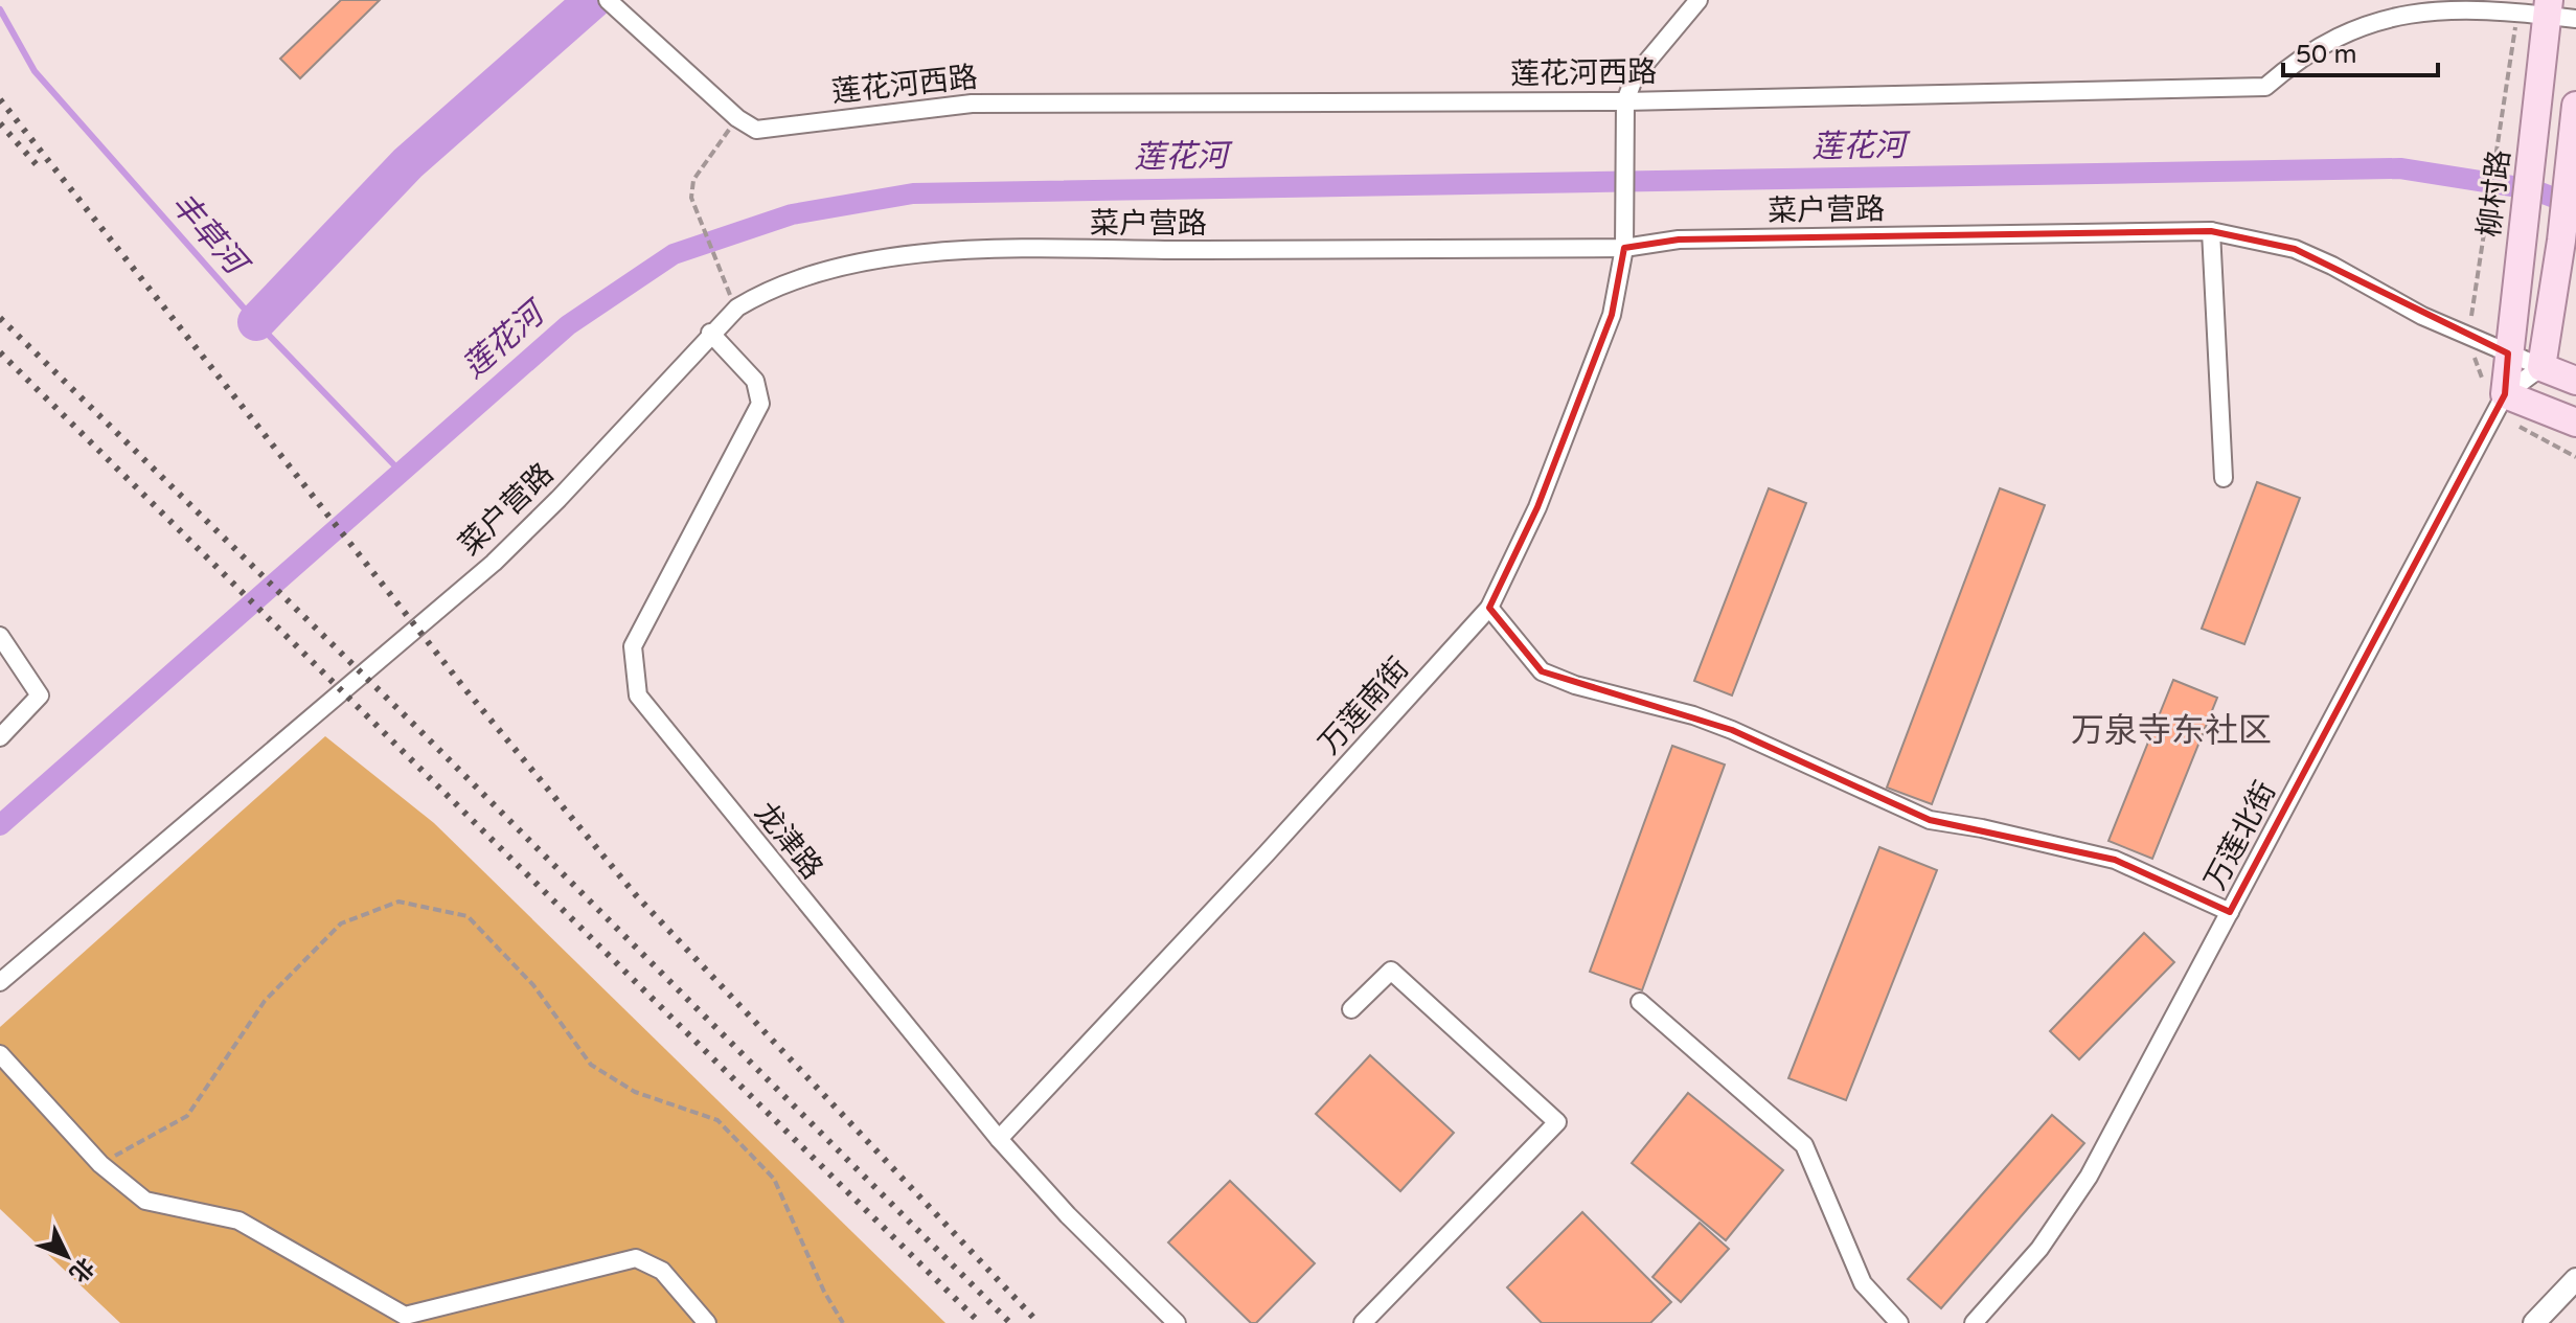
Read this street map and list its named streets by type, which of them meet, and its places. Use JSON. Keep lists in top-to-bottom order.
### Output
{
  "streets": {
    "main road": ["柳村路"],
    "street": [
      "莲花河西路",
      "菜户营路",
      "万莲南街",
      "万莲北街",
      "龙津路"
    ]
  },
  "crossings": [
    ["莲花河西路", "柳村路"],
    ["莲花河西路", "万莲南街"],
    ["柳村路", "菜户营路"],
    ["柳村路", "万莲北街"],
    ["菜户营路", "万莲南街"],
    ["菜户营路", "万莲北街"],
    ["菜户营路", "龙津路"],
    ["万莲南街", "龙津路"]
  ],
  "districts": ["万泉寺东社区"],
  "water": ["莲花河", "丰草河"],
  "scale_bar": "50 m",
  "north": "bottom right"
}
